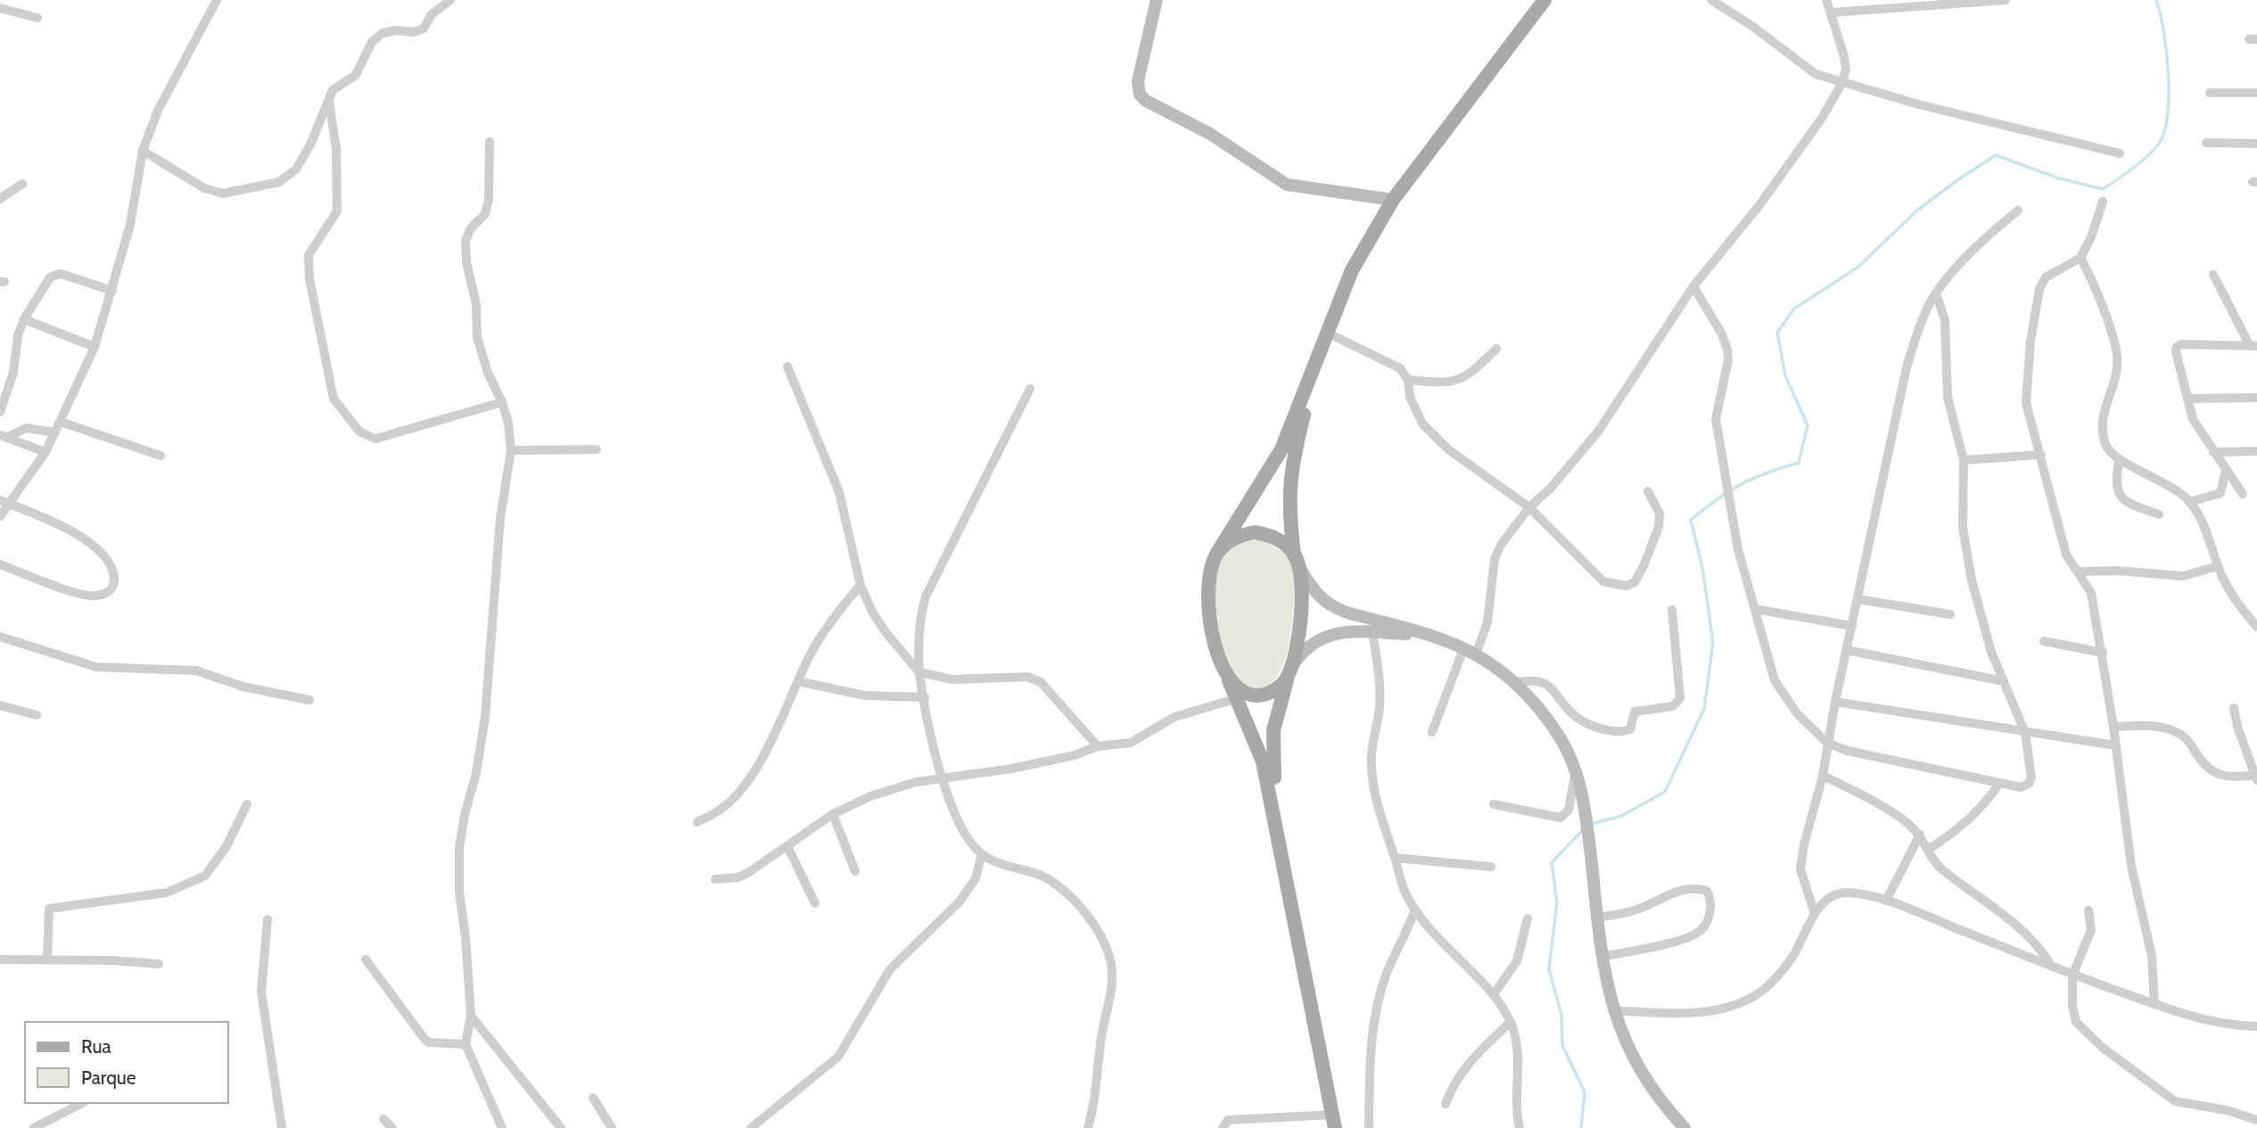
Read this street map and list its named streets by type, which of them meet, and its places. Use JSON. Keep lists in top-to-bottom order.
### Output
{
  "legend": ["Rua", "Parque"]
}
